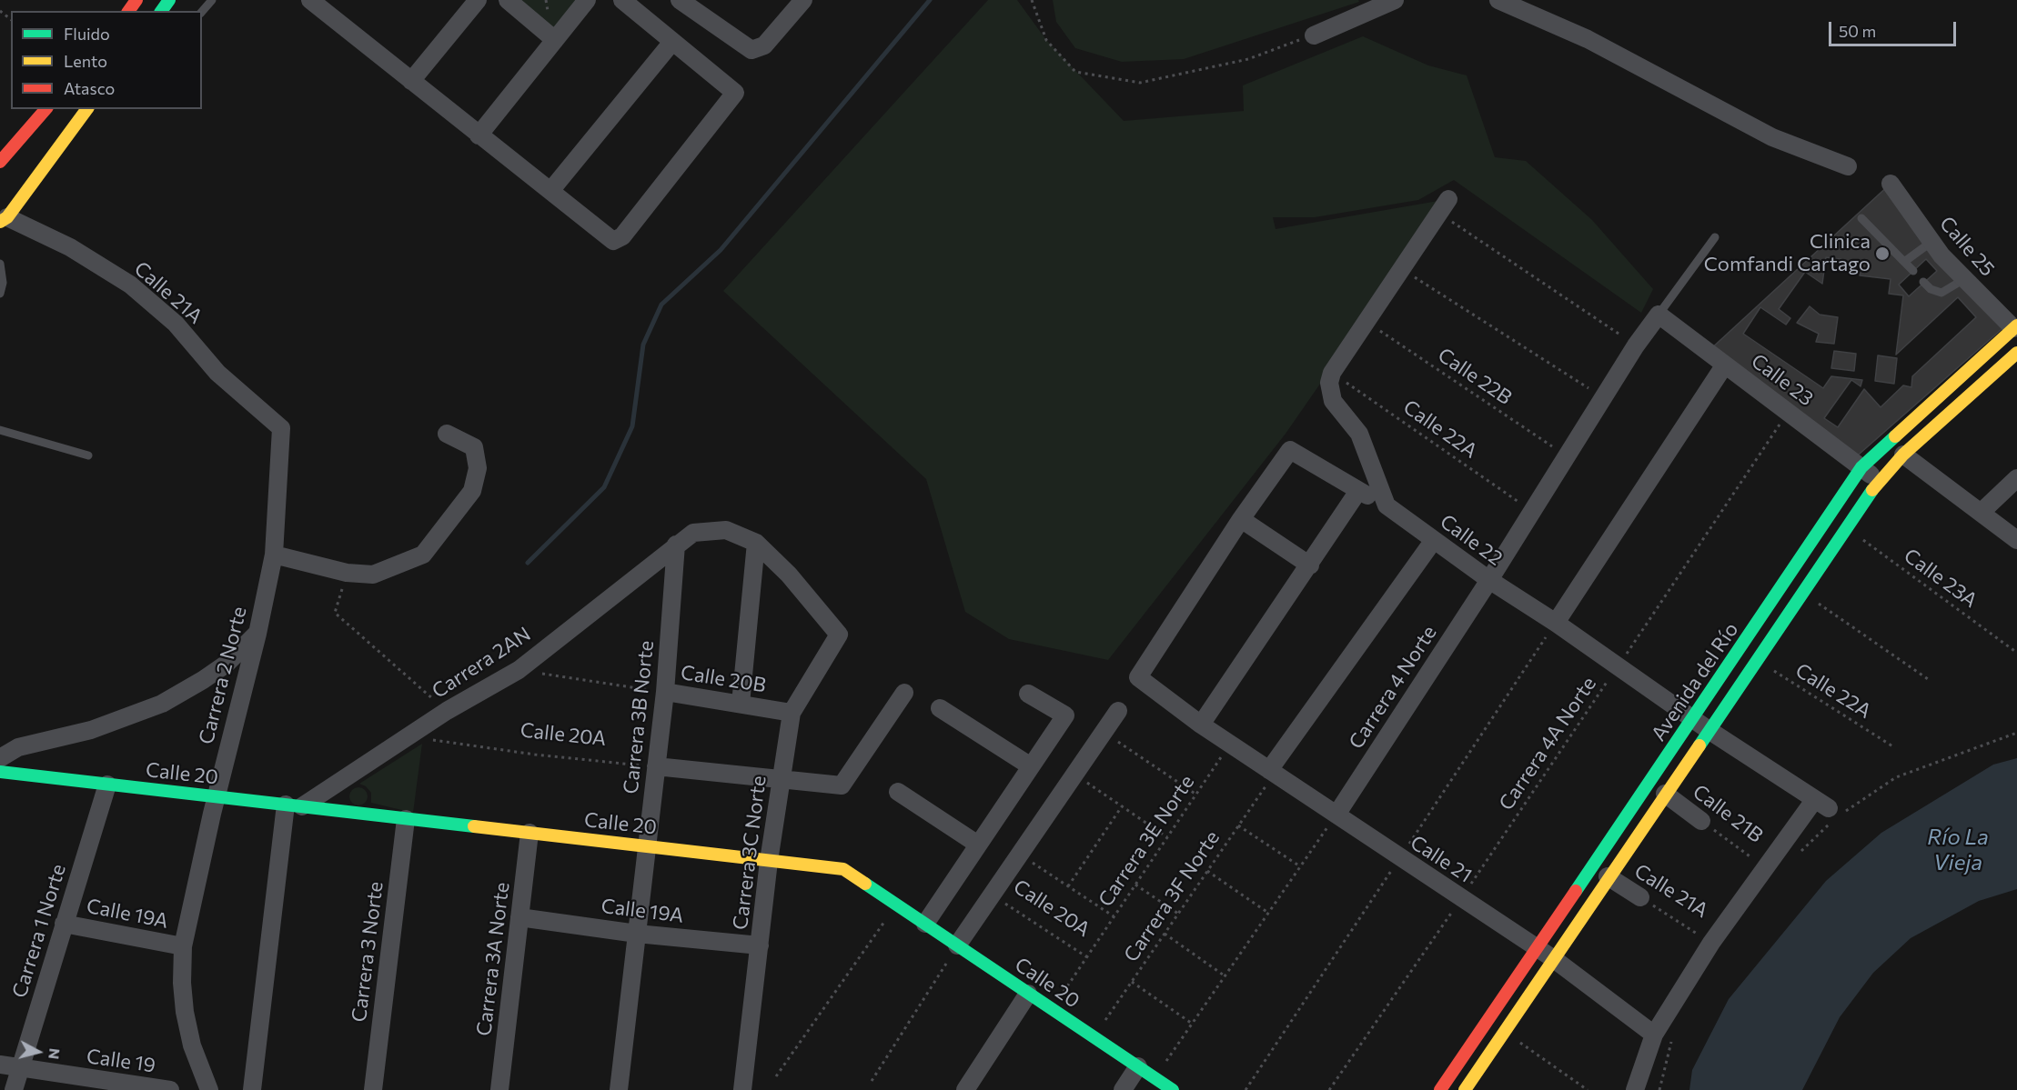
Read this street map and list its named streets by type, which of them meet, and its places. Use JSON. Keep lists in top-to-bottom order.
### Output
{
  "streets": {
    "street": [
      "Calle 25",
      "Calle 21A",
      "Calle 23",
      "Calle 22",
      "Carrera 2AN",
      "Carrera 2 Norte",
      "Calle 20B",
      "Avenida del Río",
      "Carrera 4 Norte",
      "Carrera 3B Norte",
      "Calle 20",
      "Calle 21B",
      "Carrera 3C Norte",
      "Calle 21",
      "Calle 19A",
      "Carrera 1 Norte",
      "Carrera 3 Norte",
      "Carrera 3A Norte",
      "Calle 19"
    ],
    "path": [
      "Calle 22B",
      "Calle 22A",
      "Calle 23A",
      "Calle 20A",
      "Carrera 4A Norte",
      "Carrera 3E Norte",
      "Carrera 3F Norte"
    ]
  },
  "crossings": [
    ["Calle 25", "Avenida del Río"],
    ["Calle 21A", "Carrera 2 Norte"],
    ["Calle 21A", "Avenida del Río"],
    ["Calle 22B", "Carrera 4 Norte"],
    ["Calle 23", "Avenida del Río"],
    ["Calle 23", "Carrera 4 Norte"],
    ["Calle 23", "Carrera 4A Norte"],
    ["Calle 22A", "Avenida del Río"],
    ["Calle 22A", "Carrera 4 Norte"],
    ["Calle 22", "Avenida del Río"],
    ["Calle 22", "Carrera 4 Norte"],
    ["Calle 22", "Carrera 4A Norte"],
    ["Calle 22", "Calle 21"],
    ["Calle 23A", "Avenida del Río"],
    ["Carrera 2AN", "Calle 20B"],
    ["Carrera 2AN", "Carrera 3B Norte"],
    ["Carrera 2AN", "Calle 20A"],
    ["Carrera 2AN", "Calle 20"],
    ["Carrera 2AN", "Carrera 3C Norte"],
    ["Carrera 2 Norte", "Calle 20"],
    ["Carrera 2 Norte", "Calle 19A"],
    ["Calle 20B", "Carrera 3B Norte"],
    ["Calle 20B", "Carrera 3C Norte"],
    ["Avenida del Río", "Calle 21B"],
    ["Avenida del Río", "Calle 21"],
    ["Carrera 4 Norte", "Calle 21"],
    ["Carrera 3B Norte", "Calle 20A"],
    ["Carrera 3B Norte", "Calle 20"],
    ["Carrera 3B Norte", "Calle 19A"],
    ["Calle 20A", "Carrera 3E Norte"],
    ["Carrera 4A Norte", "Calle 21"],
    ["Calle 20", "Carrera 3E Norte"],
    ["Calle 20", "Carrera 3C Norte"],
    ["Calle 20", "Carrera 3F Norte"],
    ["Calle 20", "Carrera 1 Norte"],
    ["Calle 20", "Carrera 3 Norte"],
    ["Calle 20", "Carrera 3A Norte"],
    ["Carrera 3E Norte", "Calle 21"],
    ["Carrera 3C Norte", "Calle 19A"],
    ["Calle 21", "Carrera 3F Norte"],
    ["Calle 19A", "Carrera 1 Norte"],
    ["Calle 19A", "Carrera 3A Norte"],
    ["Carrera 1 Norte", "Calle 19"]
  ],
  "water": ["Río La Vieja"],
  "places": ["Clinica Comfandi Cartago"],
  "legend": ["Fluido", "Lento", "Atasco"],
  "scale_bar": "50 m",
  "north": "right"
}
